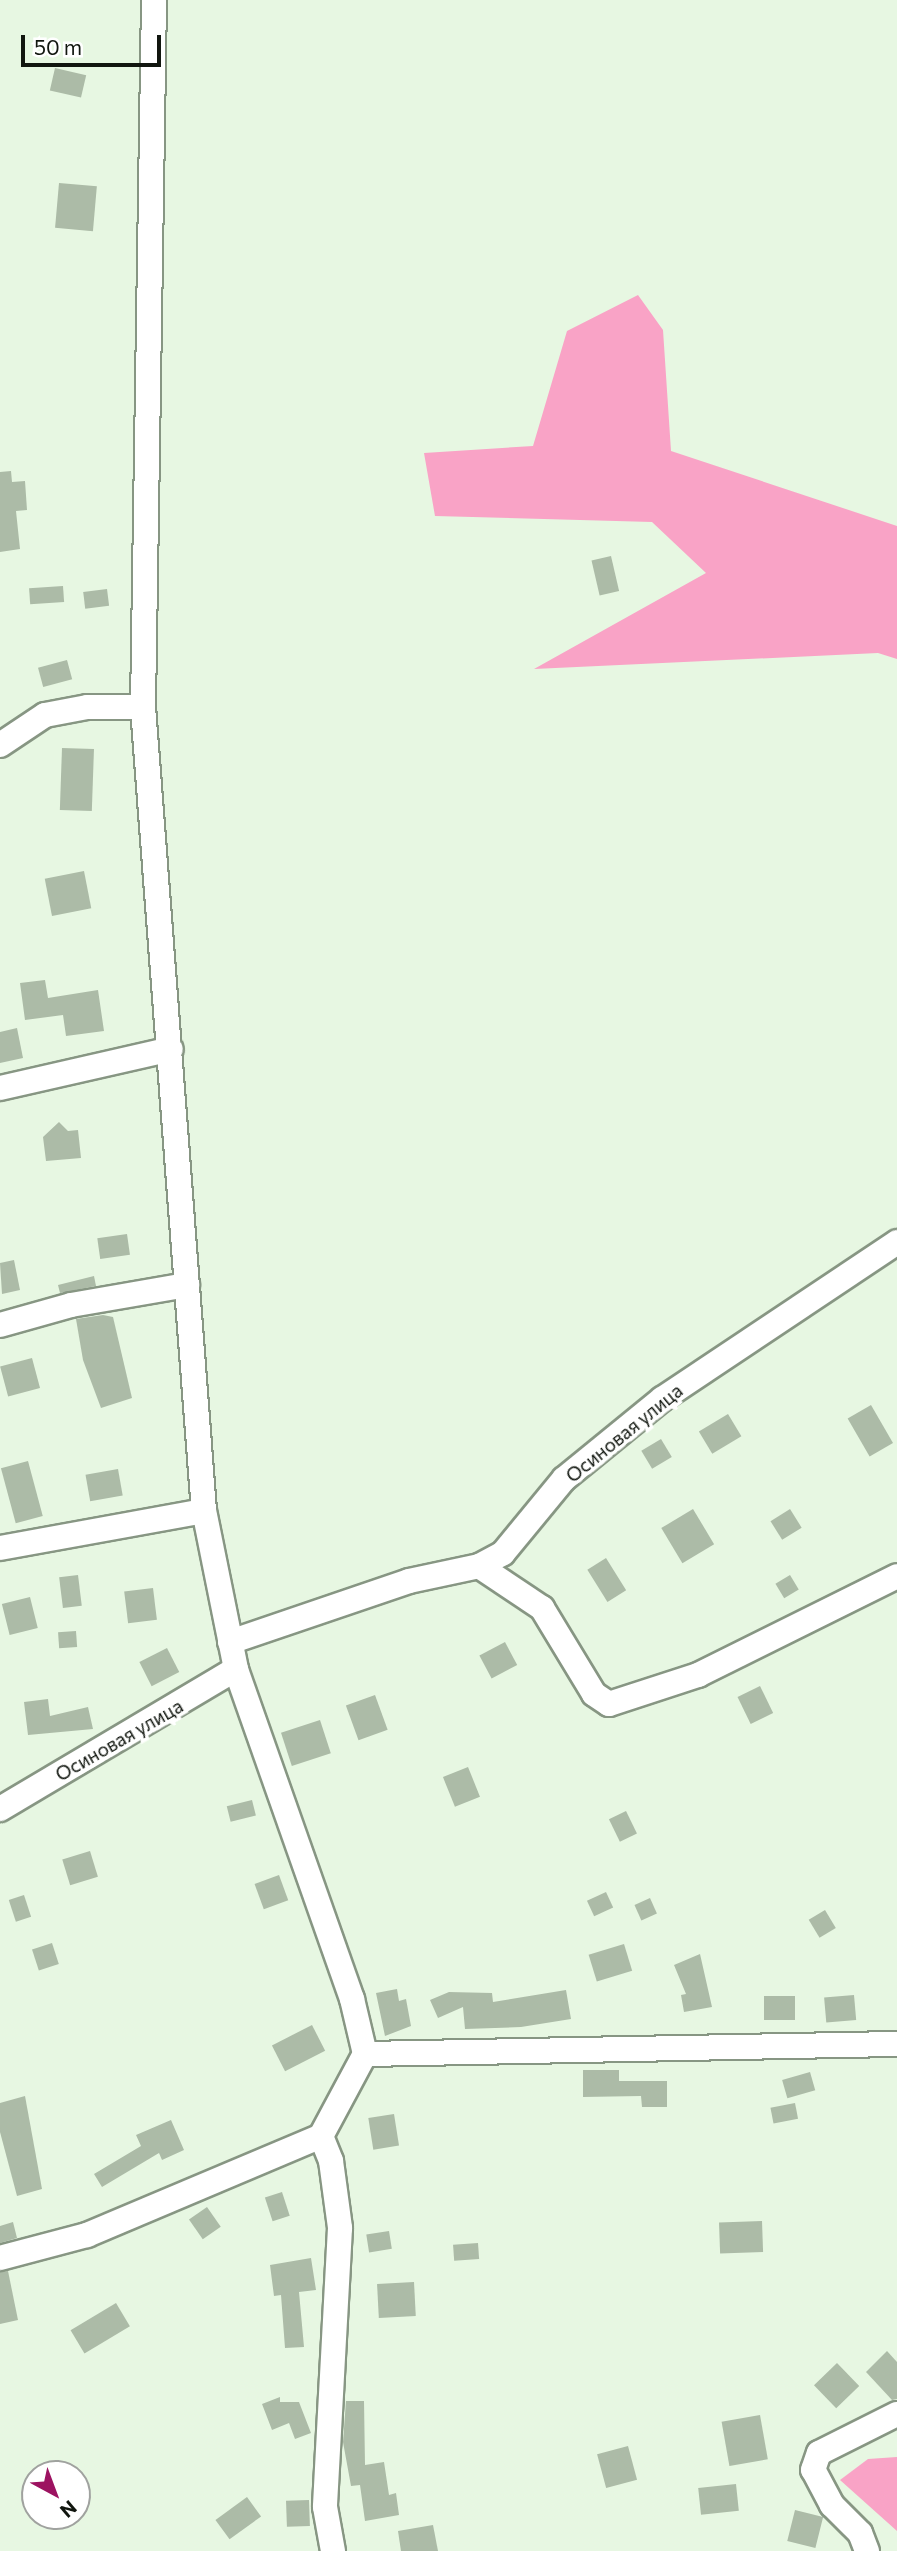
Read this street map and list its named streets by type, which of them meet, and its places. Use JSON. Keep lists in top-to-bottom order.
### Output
{
  "streets": {
    "street": ["Осиновая улица"]
  },
  "scale_bar": "50 m",
  "north": "bottom right"
}
